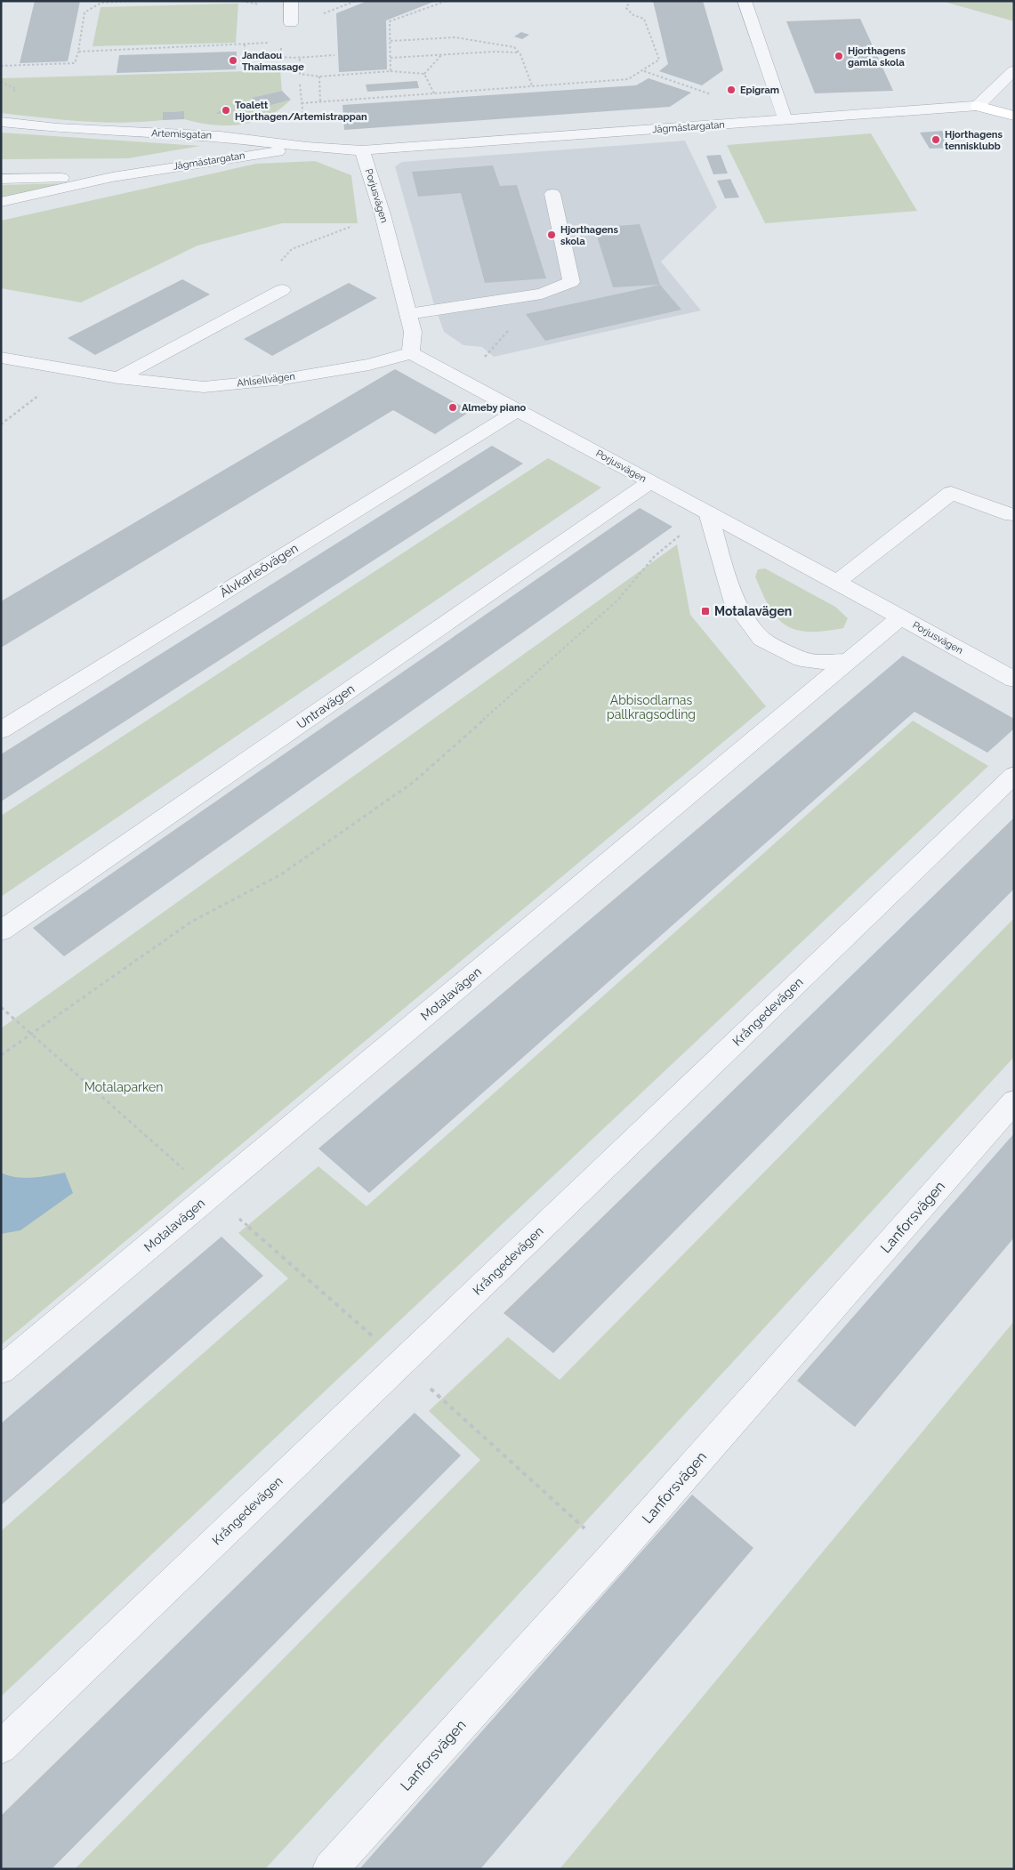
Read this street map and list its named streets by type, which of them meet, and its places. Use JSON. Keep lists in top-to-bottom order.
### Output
{
  "streets": {
    "street": [
      "Jägmästargatan",
      "Artemisgatan",
      "Porjusvägen",
      "Ahlsellvägen",
      "Älvkarleövägen",
      "Untravägen",
      "Motalavägen",
      "Krångedevägen",
      "Lanforsvägen"
    ]
  },
  "crossings": [
    ["Jägmästargatan", "Artemisgatan"],
    ["Jägmästargatan", "Porjusvägen"],
    ["Artemisgatan", "Porjusvägen"],
    ["Porjusvägen", "Ahlsellvägen"],
    ["Porjusvägen", "Älvkarleövägen"],
    ["Porjusvägen", "Untravägen"],
    ["Porjusvägen", "Motalavägen"]
  ],
  "parks": ["Abbisodlarnas pallkragsodling", "Motalaparken"],
  "places": {
    "other": [
      "Hjorthagens gamla skola",
      "Jandaou Thaimassage",
      "Epigram",
      "Toalett Hjorthagen/Artemistrappan",
      "Hjorthagens tennisklubb",
      "Hjorthagens skola",
      "Almeby piano"
    ],
    "transit": ["Motalavägen"]
  }
}
